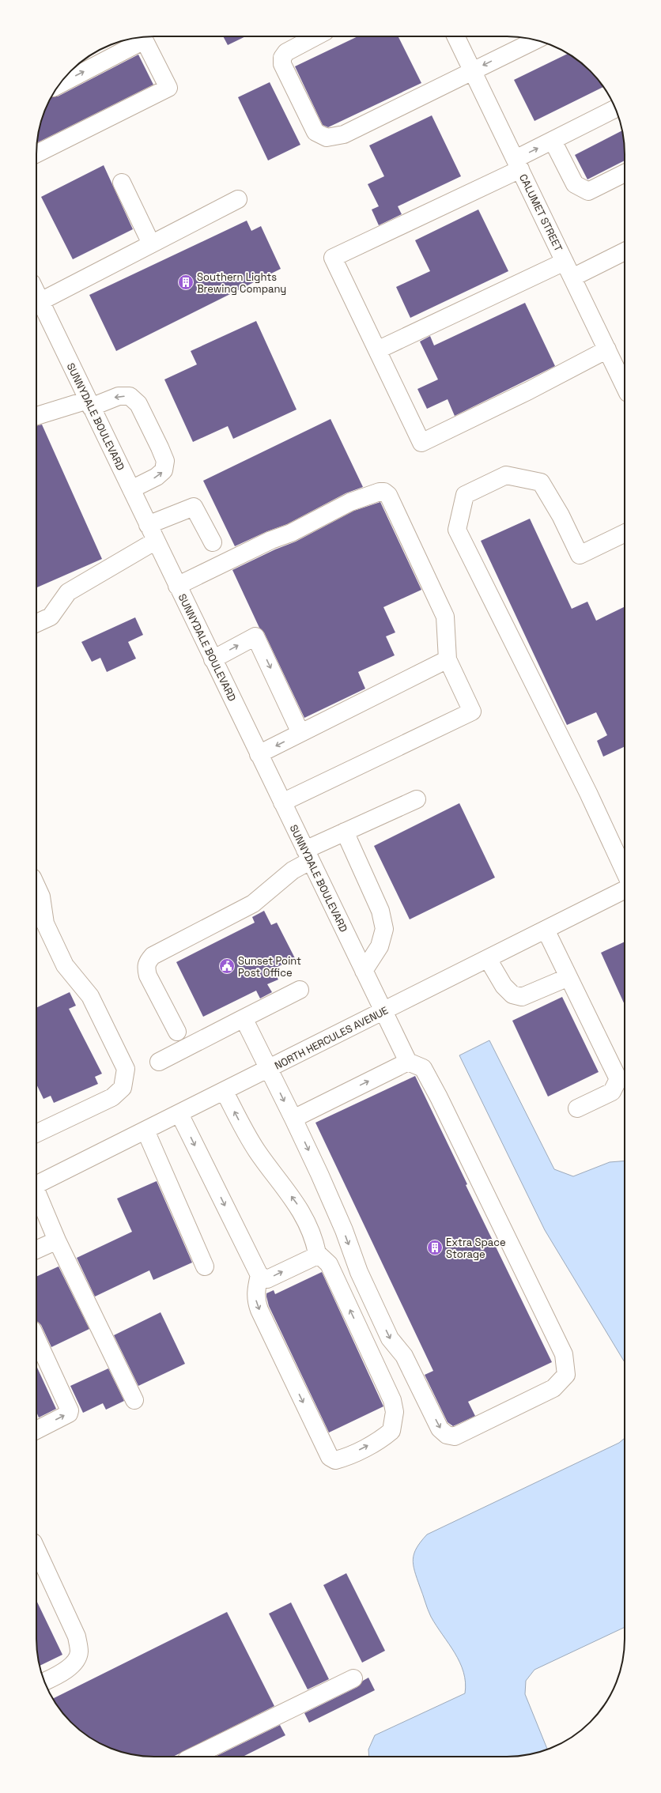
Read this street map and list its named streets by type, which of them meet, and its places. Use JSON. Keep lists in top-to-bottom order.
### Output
{
  "streets": {
    "street": ["CALUMET STREET", "SUNNYDALE BOULEVARD", "NORTH HERCULES AVENUE"]
  },
  "crossings": [
    ["SUNNYDALE BOULEVARD", "NORTH HERCULES AVENUE"]
  ],
  "places": {
    "building": ["Southern Lights Brewing Company", "Extra Space Storage"],
    "public building": ["Sunset Point Post Office"]
  }
}
